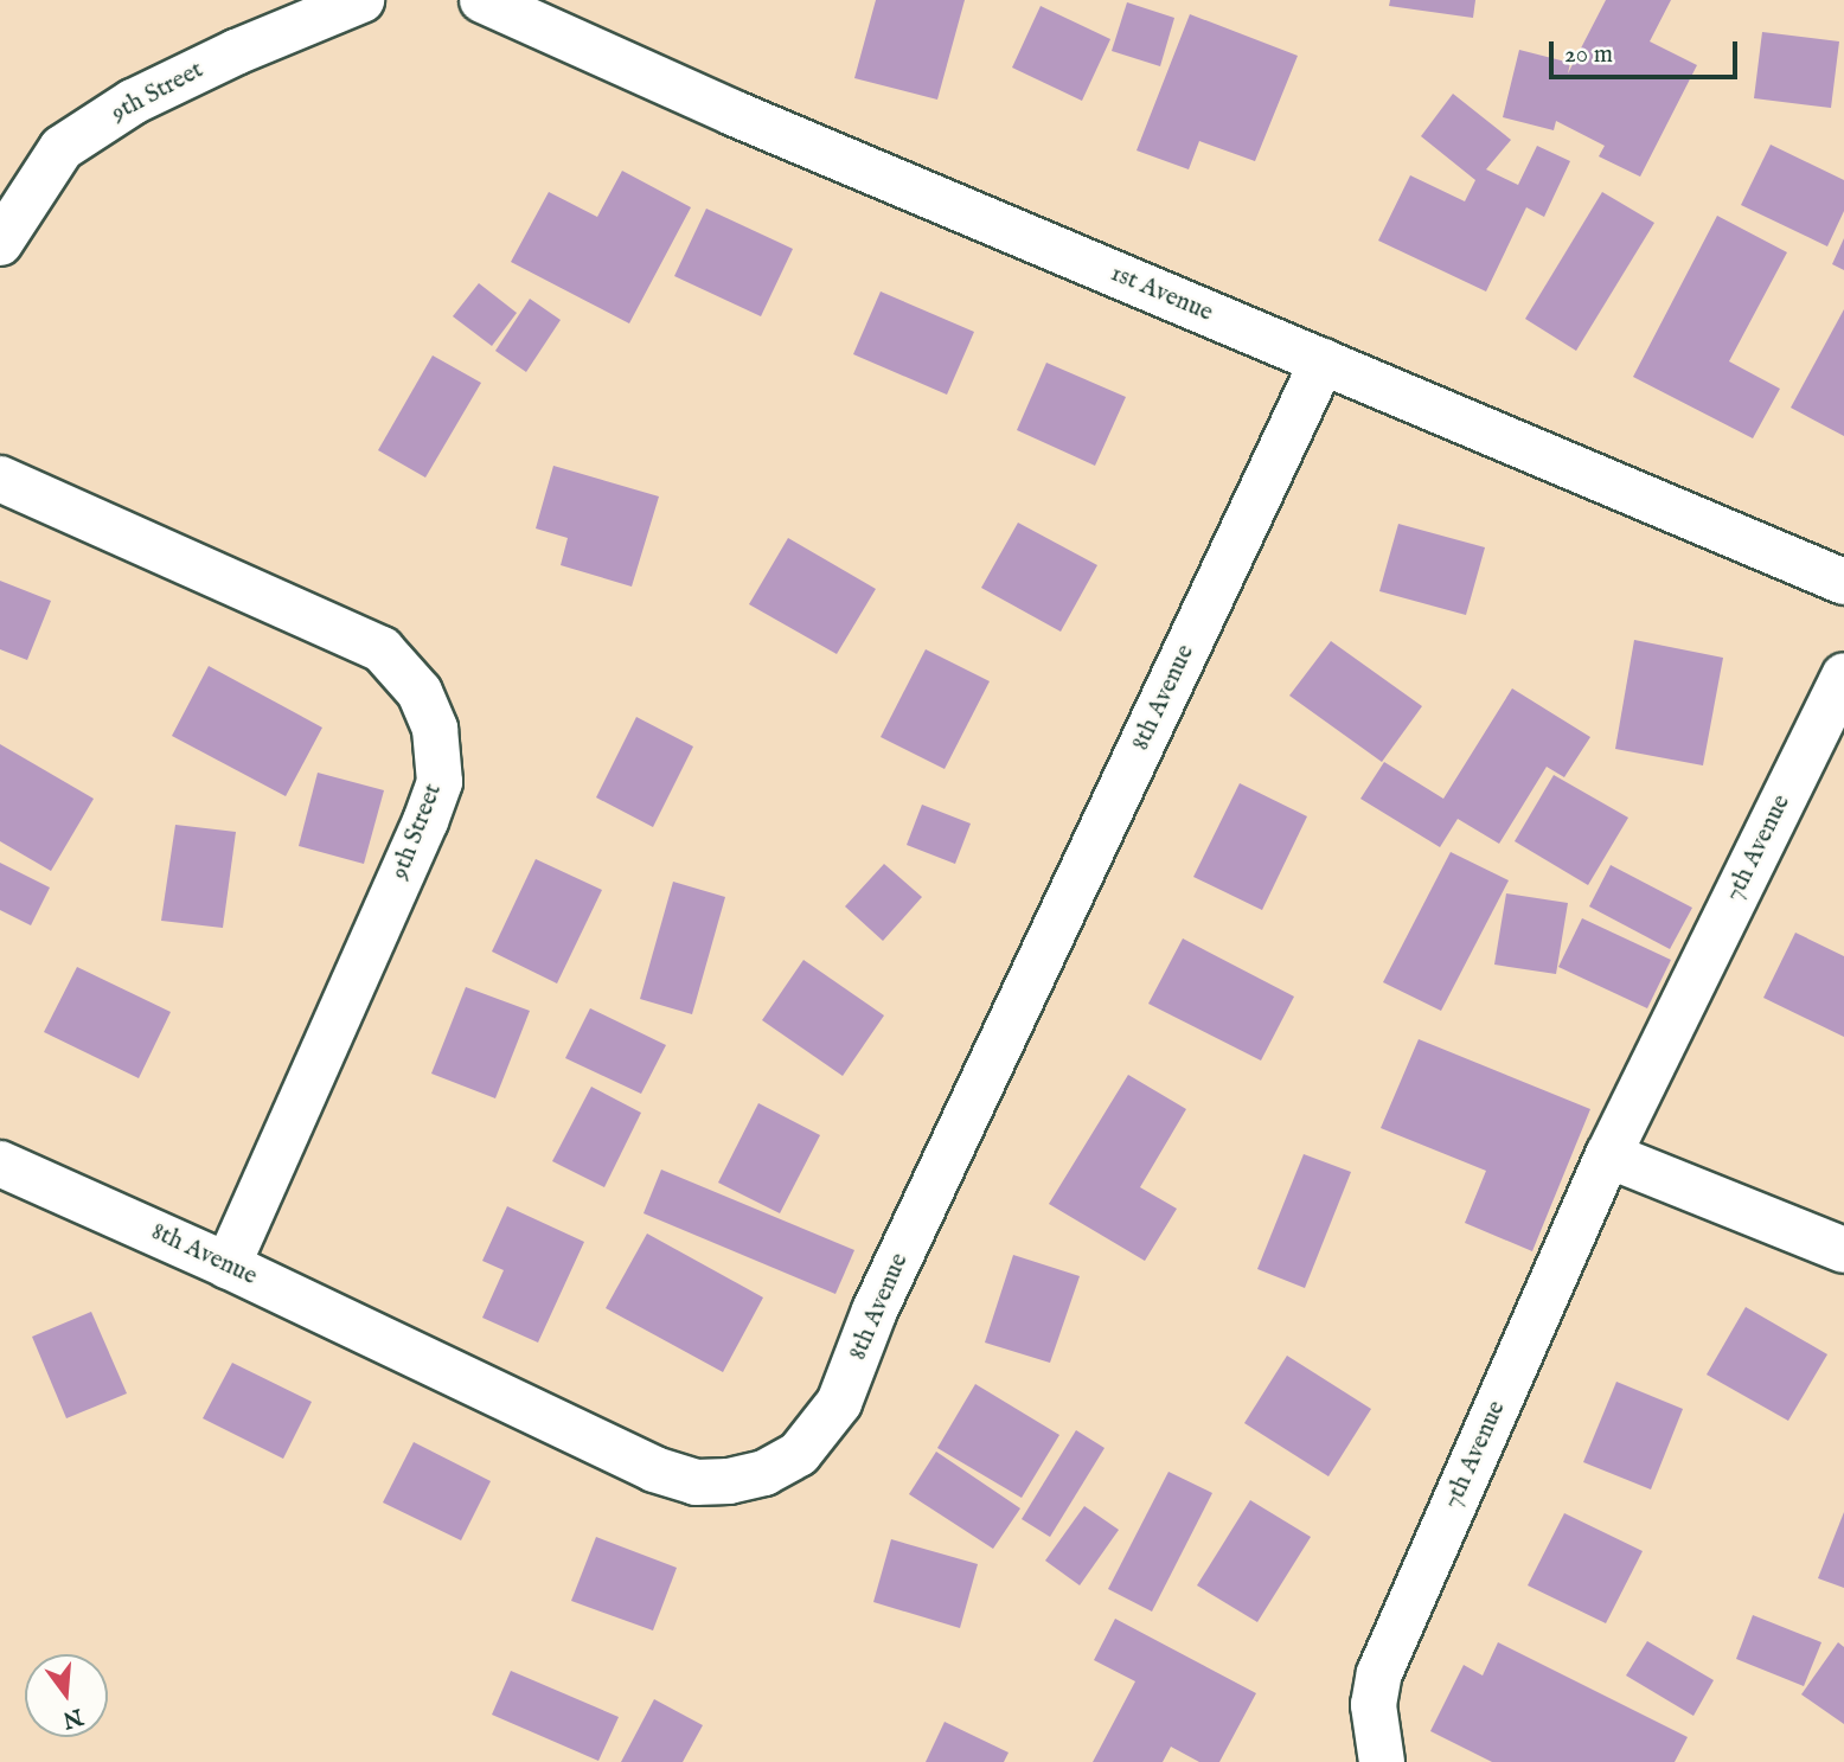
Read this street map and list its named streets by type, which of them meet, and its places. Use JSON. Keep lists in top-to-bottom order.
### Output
{
  "streets": {
    "street": [
      "9th Street",
      "1st Avenue",
      "8th Avenue",
      "7th Avenue"
    ]
  },
  "crossings": [
    ["9th Street", "8th Avenue"],
    ["1st Avenue", "8th Avenue"]
  ],
  "scale_bar": "20 m",
  "north": "bottom"
}
